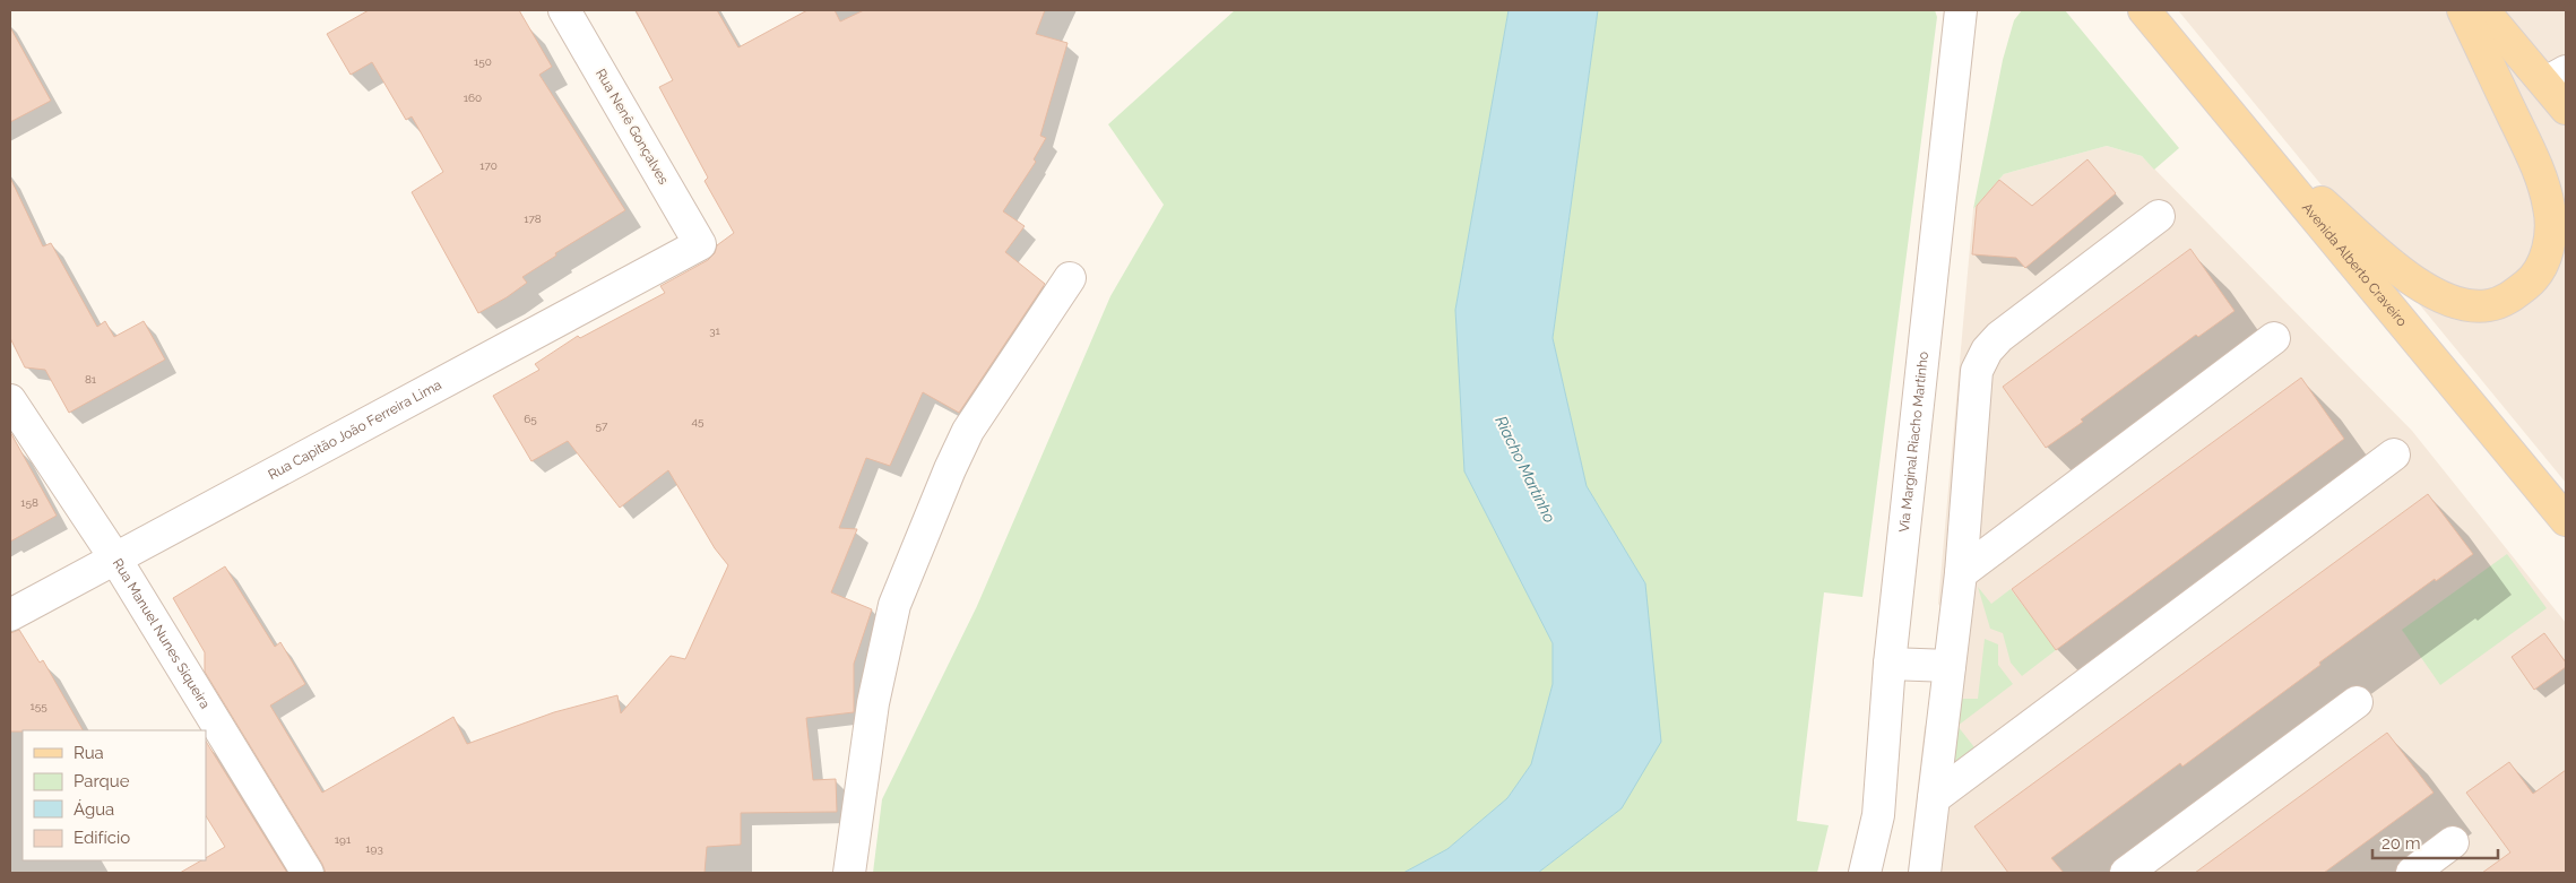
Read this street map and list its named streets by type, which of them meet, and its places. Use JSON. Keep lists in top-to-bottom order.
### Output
{
  "streets": {
    "main road": ["Avenida Alberto Craveiro"],
    "street": [
      "Rua Nenê Gonçalves",
      "Rua Capitão João Ferreira Lima",
      "Via Marginal Riacho Martinho",
      "Rua Manuel Nunes Siqueira"
    ]
  },
  "crossings": [
    ["Rua Nenê Gonçalves", "Rua Capitão João Ferreira Lima"],
    ["Rua Capitão João Ferreira Lima", "Rua Manuel Nunes Siqueira"]
  ],
  "water": ["Riacho Martinho"],
  "house_numbers": [
    "150",
    "160",
    "170",
    "178",
    "31",
    "81",
    "65",
    "45",
    "57",
    "158",
    "155",
    "191",
    "193"
  ],
  "legend": [
    "Rua",
    "Parque",
    "Água",
    "Edifício"
  ],
  "scale_bar": "20 m"
}
